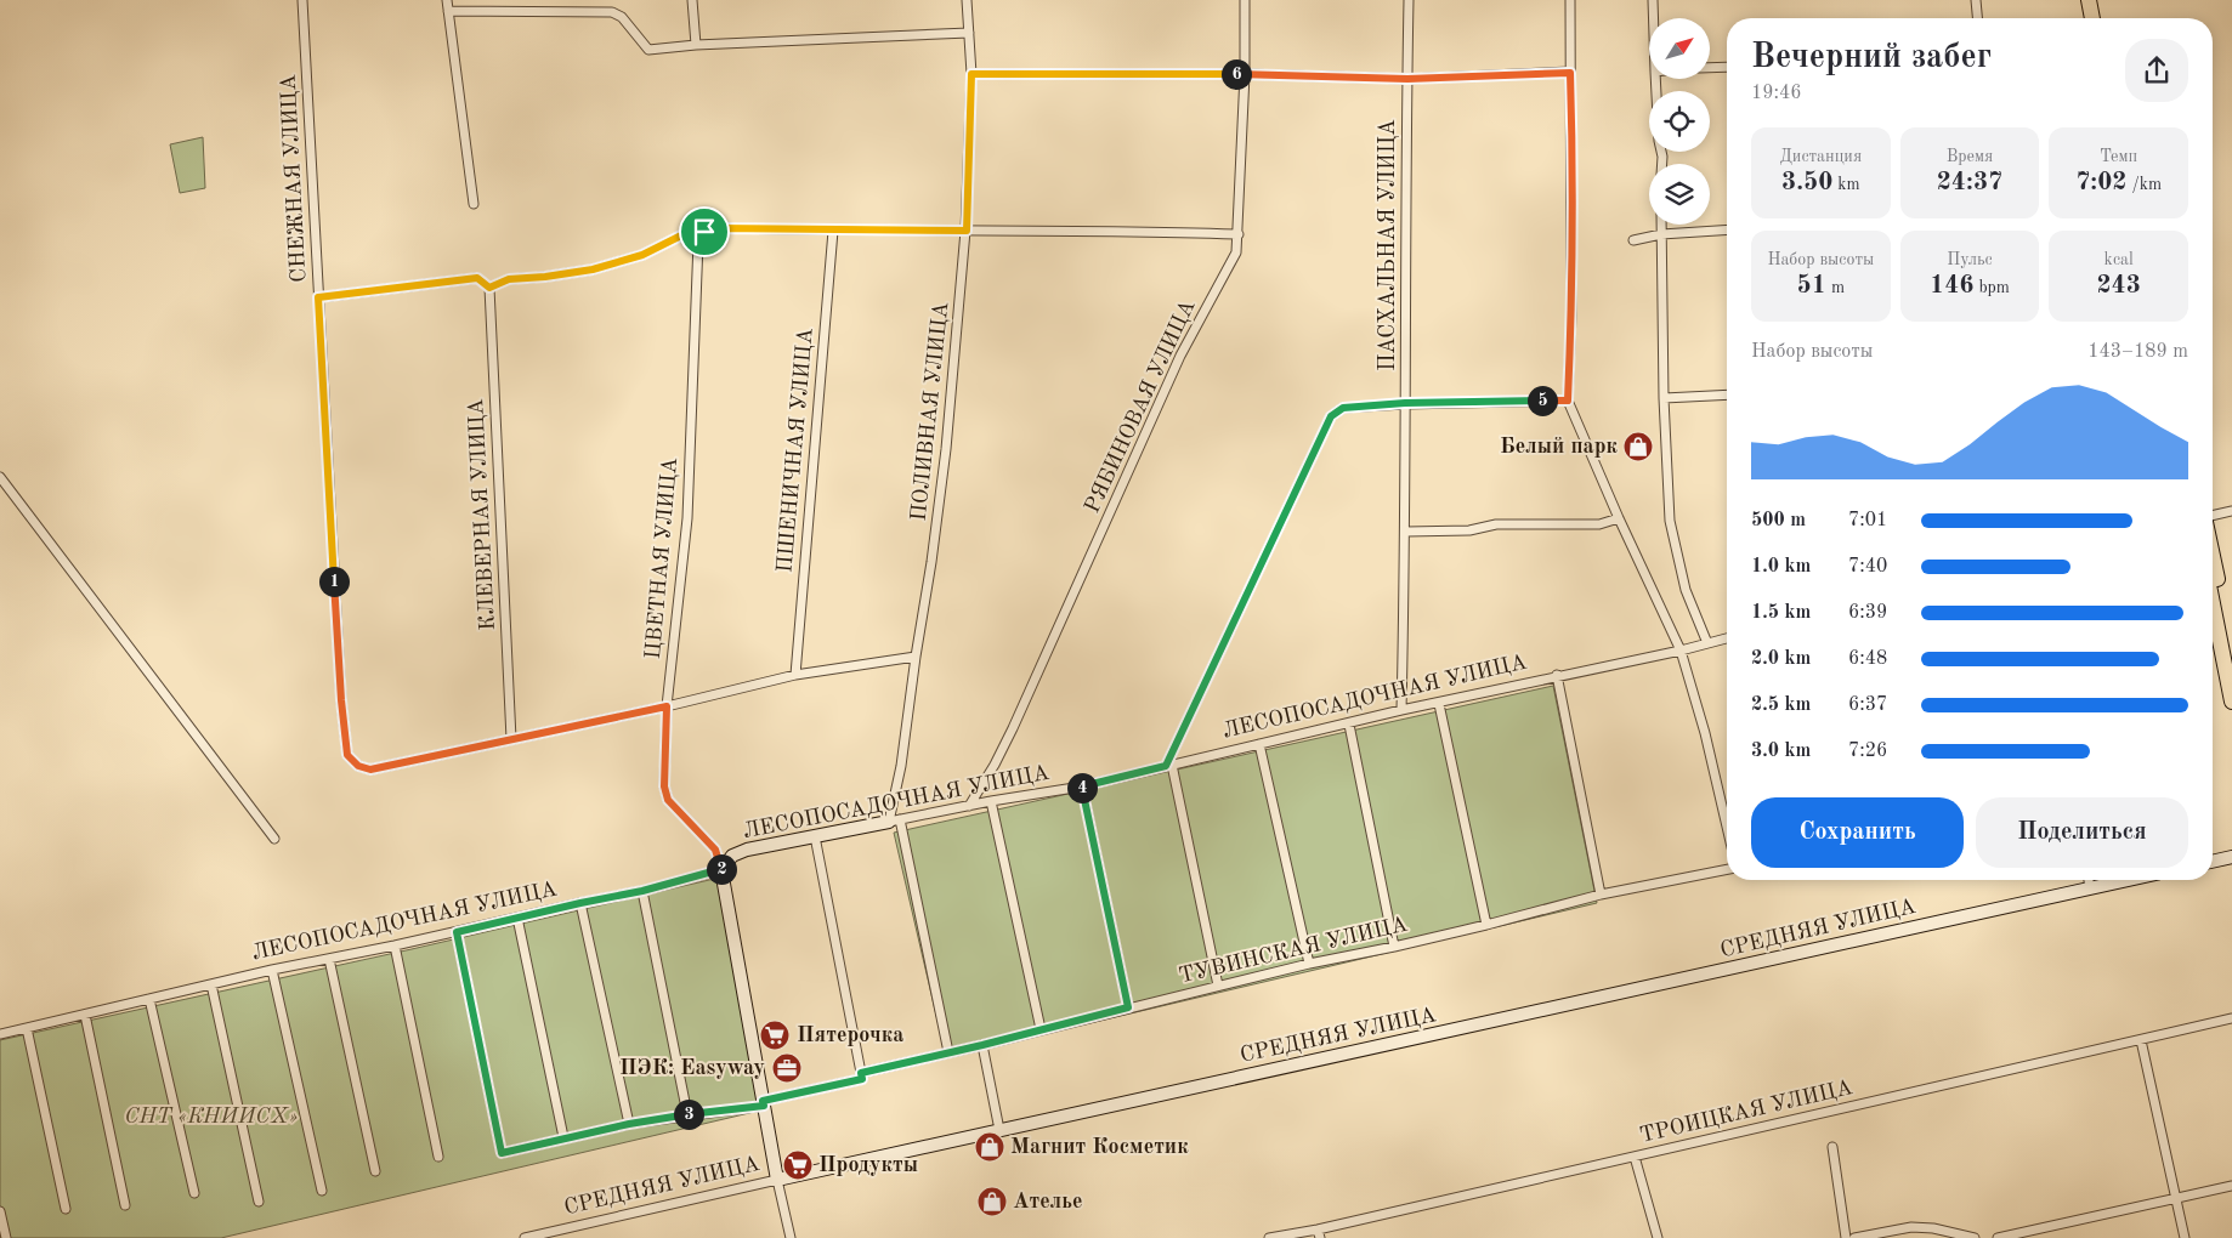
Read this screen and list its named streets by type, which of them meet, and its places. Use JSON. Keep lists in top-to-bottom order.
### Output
{
  "streets": {
    "street": [
      "СНЕЖНАЯ УЛИЦА",
      "ПАСХАЛЬНАЯ УЛИЦА",
      "РЯБИНОВАЯ УЛИЦА",
      "ПОЛИВНАЯ УЛИЦА",
      "ПШЕНИЧНАЯ УЛИЦА",
      "КЛЕВЕРНАЯ УЛИЦА",
      "ЦВЕТНАЯ УЛИЦА",
      "ЛЕСОПОСАДОЧНАЯ УЛИЦА",
      "СРЕДНЯЯ УЛИЦА",
      "ТУВИНСКАЯ УЛИЦА",
      "ТРОИЦКАЯ УЛИЦА"
    ]
  },
  "crossings": [
    ["СНЕЖНАЯ УЛИЦА", "КЛЕВЕРНАЯ УЛИЦА"],
    ["ПАСХАЛЬНАЯ УЛИЦА", "ЛЕСОПОСАДОЧНАЯ УЛИЦА"],
    ["РЯБИНОВАЯ УЛИЦА", "ЛЕСОПОСАДОЧНАЯ УЛИЦА"],
    ["ПОЛИВНАЯ УЛИЦА", "ЛЕСОПОСАДОЧНАЯ УЛИЦА"],
    ["ЦВЕТНАЯ УЛИЦА", "ЛЕСОПОСАДОЧНАЯ УЛИЦА"],
    ["ЛЕСОПОСАДОЧНАЯ УЛИЦА", "ТУВИНСКАЯ УЛИЦА"]
  ],
  "parks": ["СНТ «КНИИСХ»"],
  "places": {
    "shop": ["Белый парк", "Магнит Косметик", "Ателье"],
    "supermarket": ["Пятерочка", "Продукты"],
    "office": ["ПЭК: Easyway"]
  },
  "north": "top right",
  "page": {
    "heading": ["Вечерний забег", "19:46"],
    "pins": [
      "6",
      "5",
      "1",
      "4",
      "2",
      "3"
    ],
    "stats": [
      ["Дистанция", "3.50 km"],
      ["Время", "24:37"],
      ["Темп", "7:02 /km"],
      ["Набор высоты", "51 m"],
      ["Пульс", "146 bpm"],
      ["kcal", "243"]
    ],
    "chart": ["Набор высоты", "143–189 m"],
    "list": [
      {
        "name": "500 m",
        "note": "7:01"
      },
      {
        "name": "1.0 km",
        "note": "7:40"
      },
      {
        "name": "1.5 km",
        "note": "6:39"
      },
      {
        "name": "2.0 km",
        "note": "6:48"
      },
      {
        "name": "2.5 km",
        "note": "6:37"
      },
      {
        "name": "3.0 km",
        "note": "7:26"
      }
    ],
    "buttons": ["Сохранить", "Поделиться"]
  }
}
